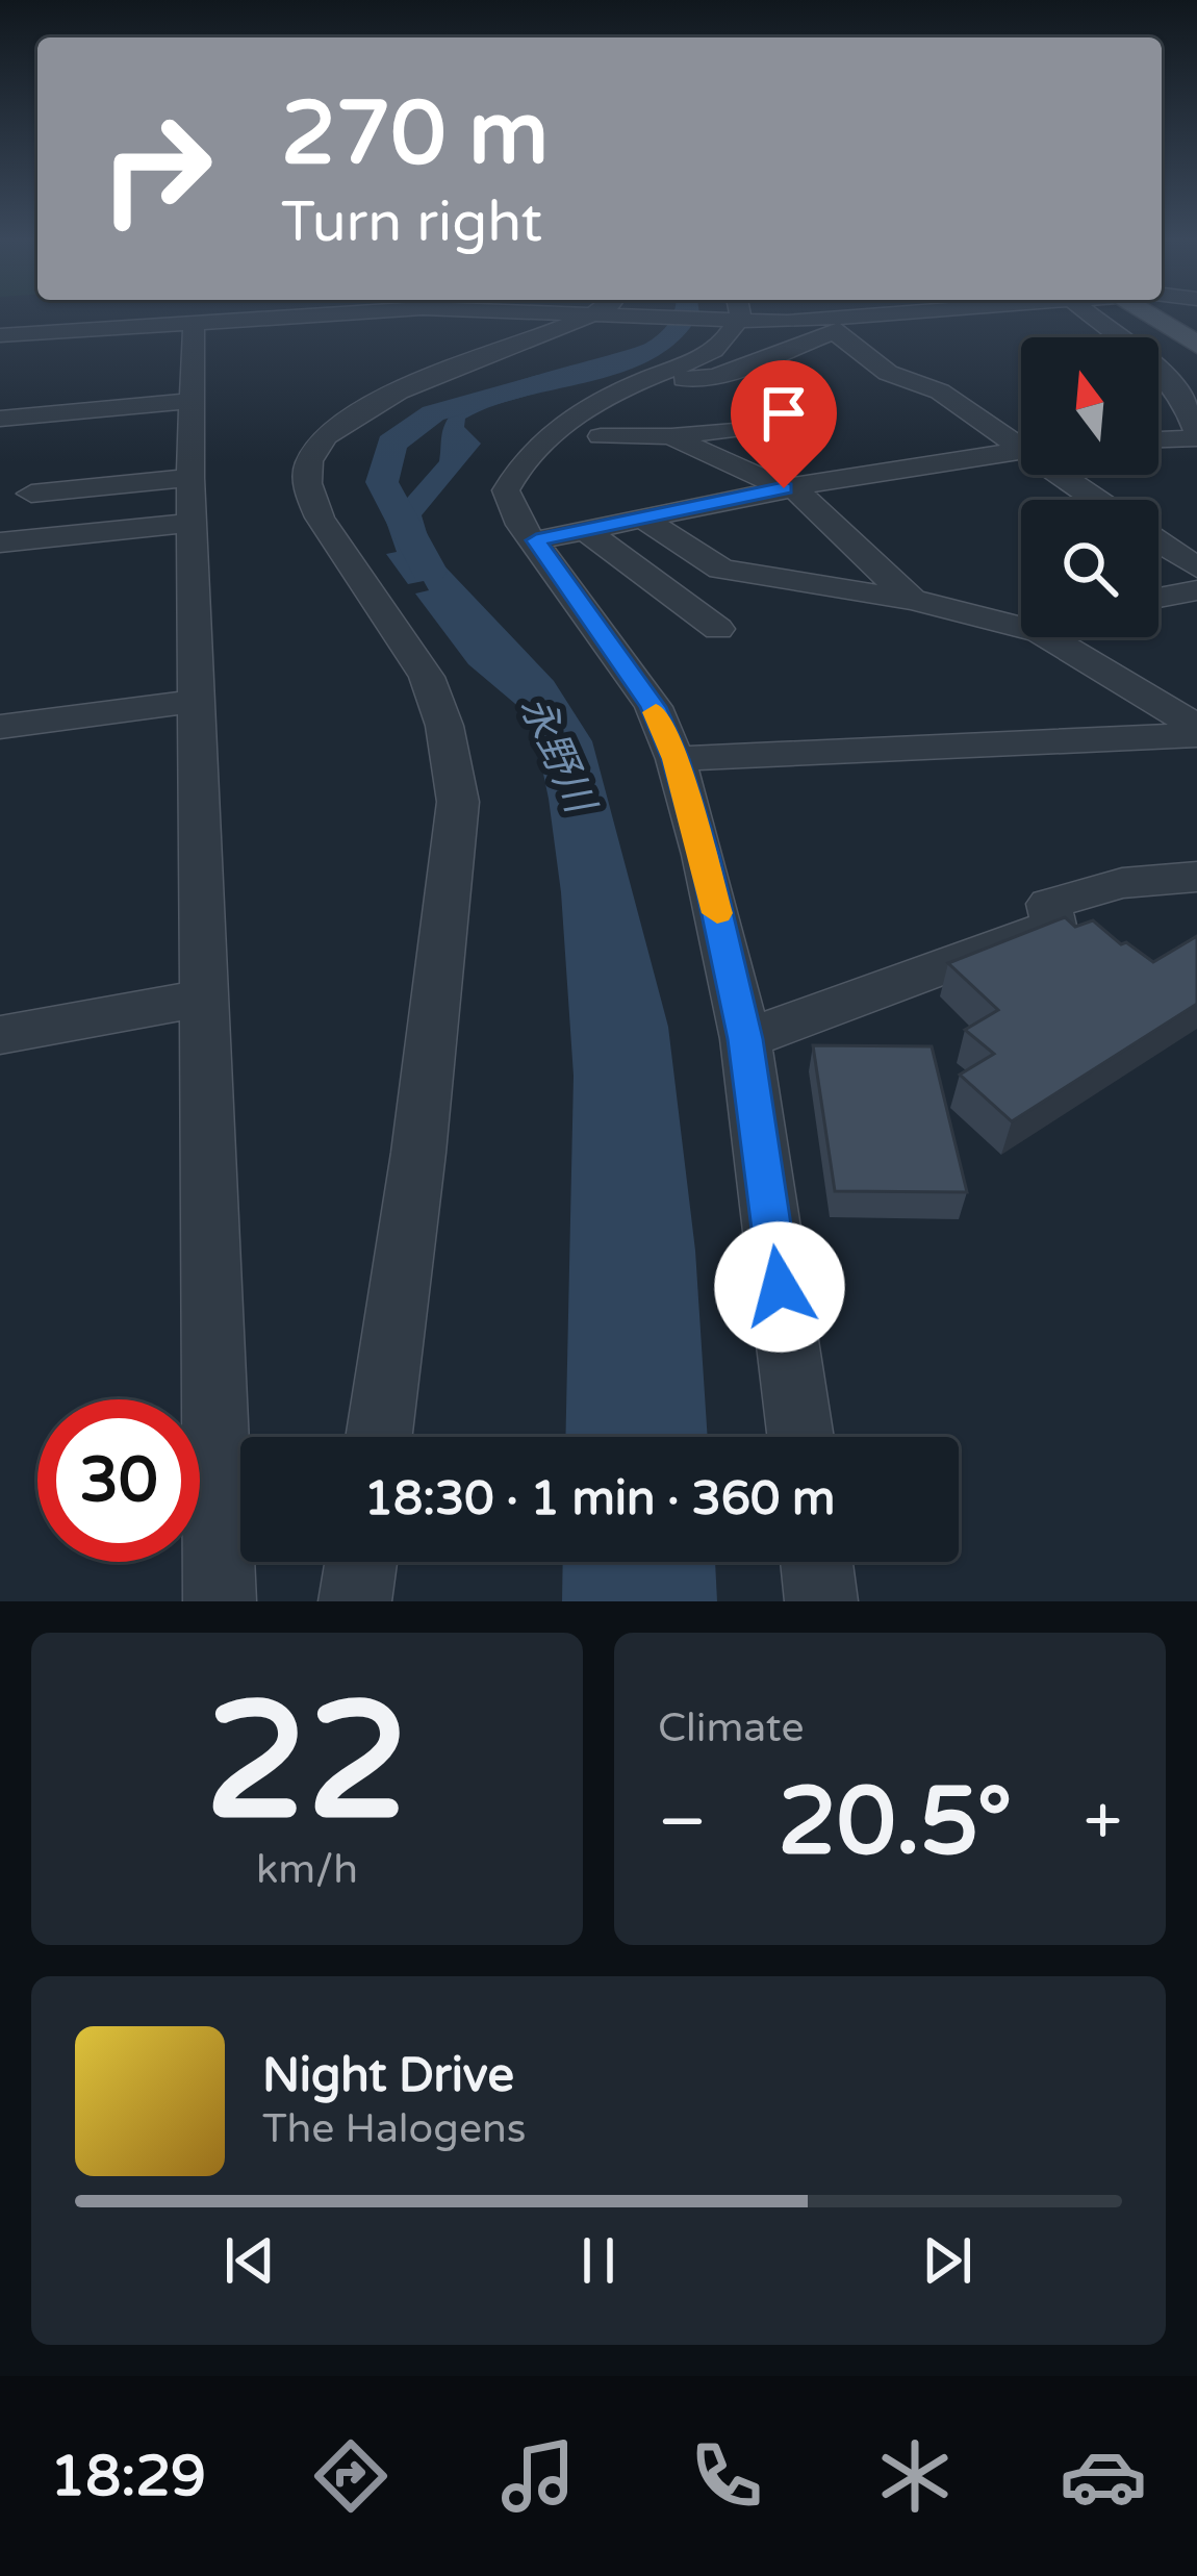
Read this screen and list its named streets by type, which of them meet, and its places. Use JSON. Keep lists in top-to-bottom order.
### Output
{
  "water": ["永野川"],
  "north": "top",
  "page": {
    "turn": ["270 m", "Turn right"],
    "limit": "30",
    "trip": "18:30 · 1 min · 360 m",
    "tile": [
      ["22", "km/h"],
      "Climate"
    ],
    "heat": ["−", "20.5°", "+"],
    "song": ["Night Drive", "The Halogens"],
    "tabs": "18:29"
  }
}
